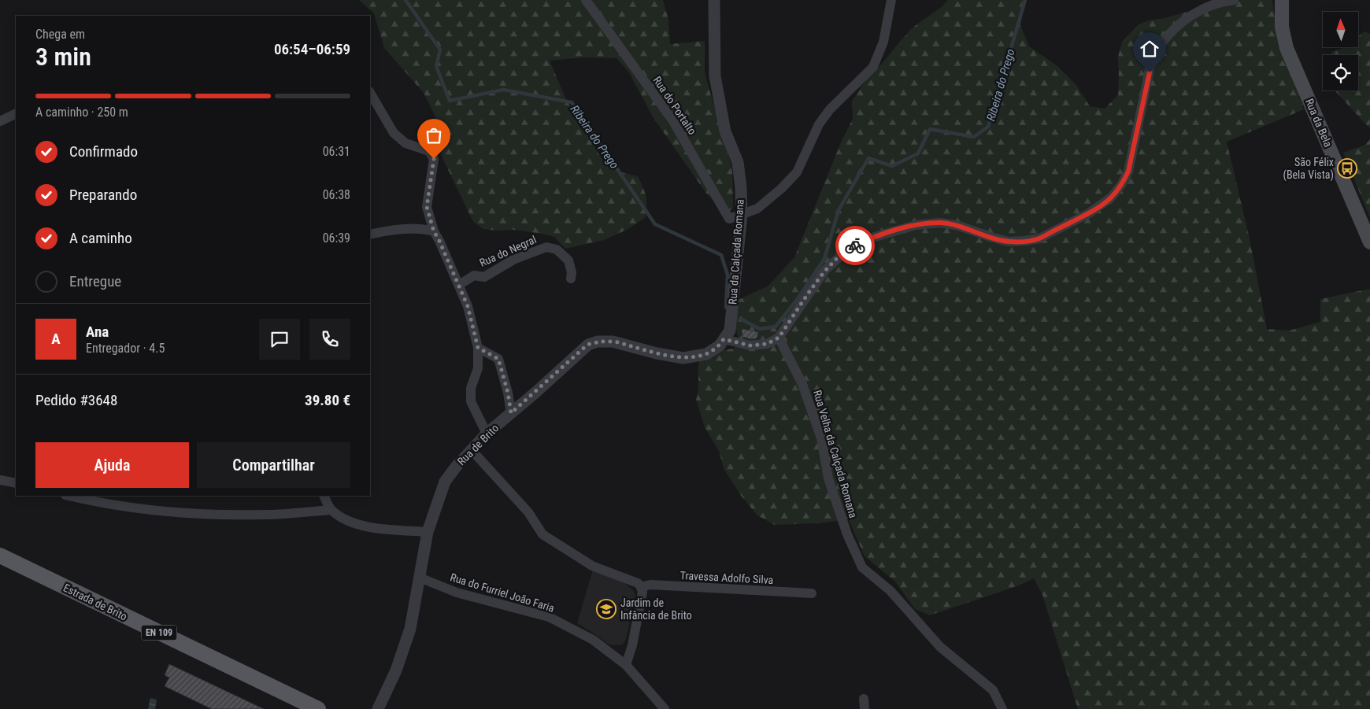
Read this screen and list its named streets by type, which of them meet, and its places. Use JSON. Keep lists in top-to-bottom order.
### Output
{
  "streets": {
    "main road": ["Rua da Bela", "Estrada de Brito", "EN 109"],
    "street": [
      "Rua do Portalto",
      "Rua do Negral",
      "Rua da Calçada Romana",
      "Rua de Brito",
      "Rua Velha da Calçada Romana",
      "Travessa Adolfo Silva",
      "Rua do Furriel João Faria"
    ]
  },
  "crossings": [
    ["Rua do Portalto", "Rua da Calçada Romana"],
    ["Rua da Calçada Romana", "Rua de Brito"],
    ["Rua de Brito", "Rua do Furriel João Faria"]
  ],
  "water": ["Ribeira do Prego"],
  "places": {
    "bus stop": ["São Félix (Bela Vista)"],
    "school or university": ["Jardim de Infância de Brito"]
  },
  "north": "top",
  "page": {
    "heading": ["3 min", "Chega em", "06:54–06:59"],
    "panel": [
      "Ana",
      "Entregador · 4.5",
      "Pedido #3648",
      "39.80 €"
    ],
    "bar": "A caminho · 250 m",
    "list": [
      ["Confirmado", "06:31"],
      ["Preparando", "06:38"],
      ["A caminho", "06:39"],
      "Entregue"
    ],
    "round": "A",
    "buttons": ["Ajuda", "Compartilhar"]
  }
}
